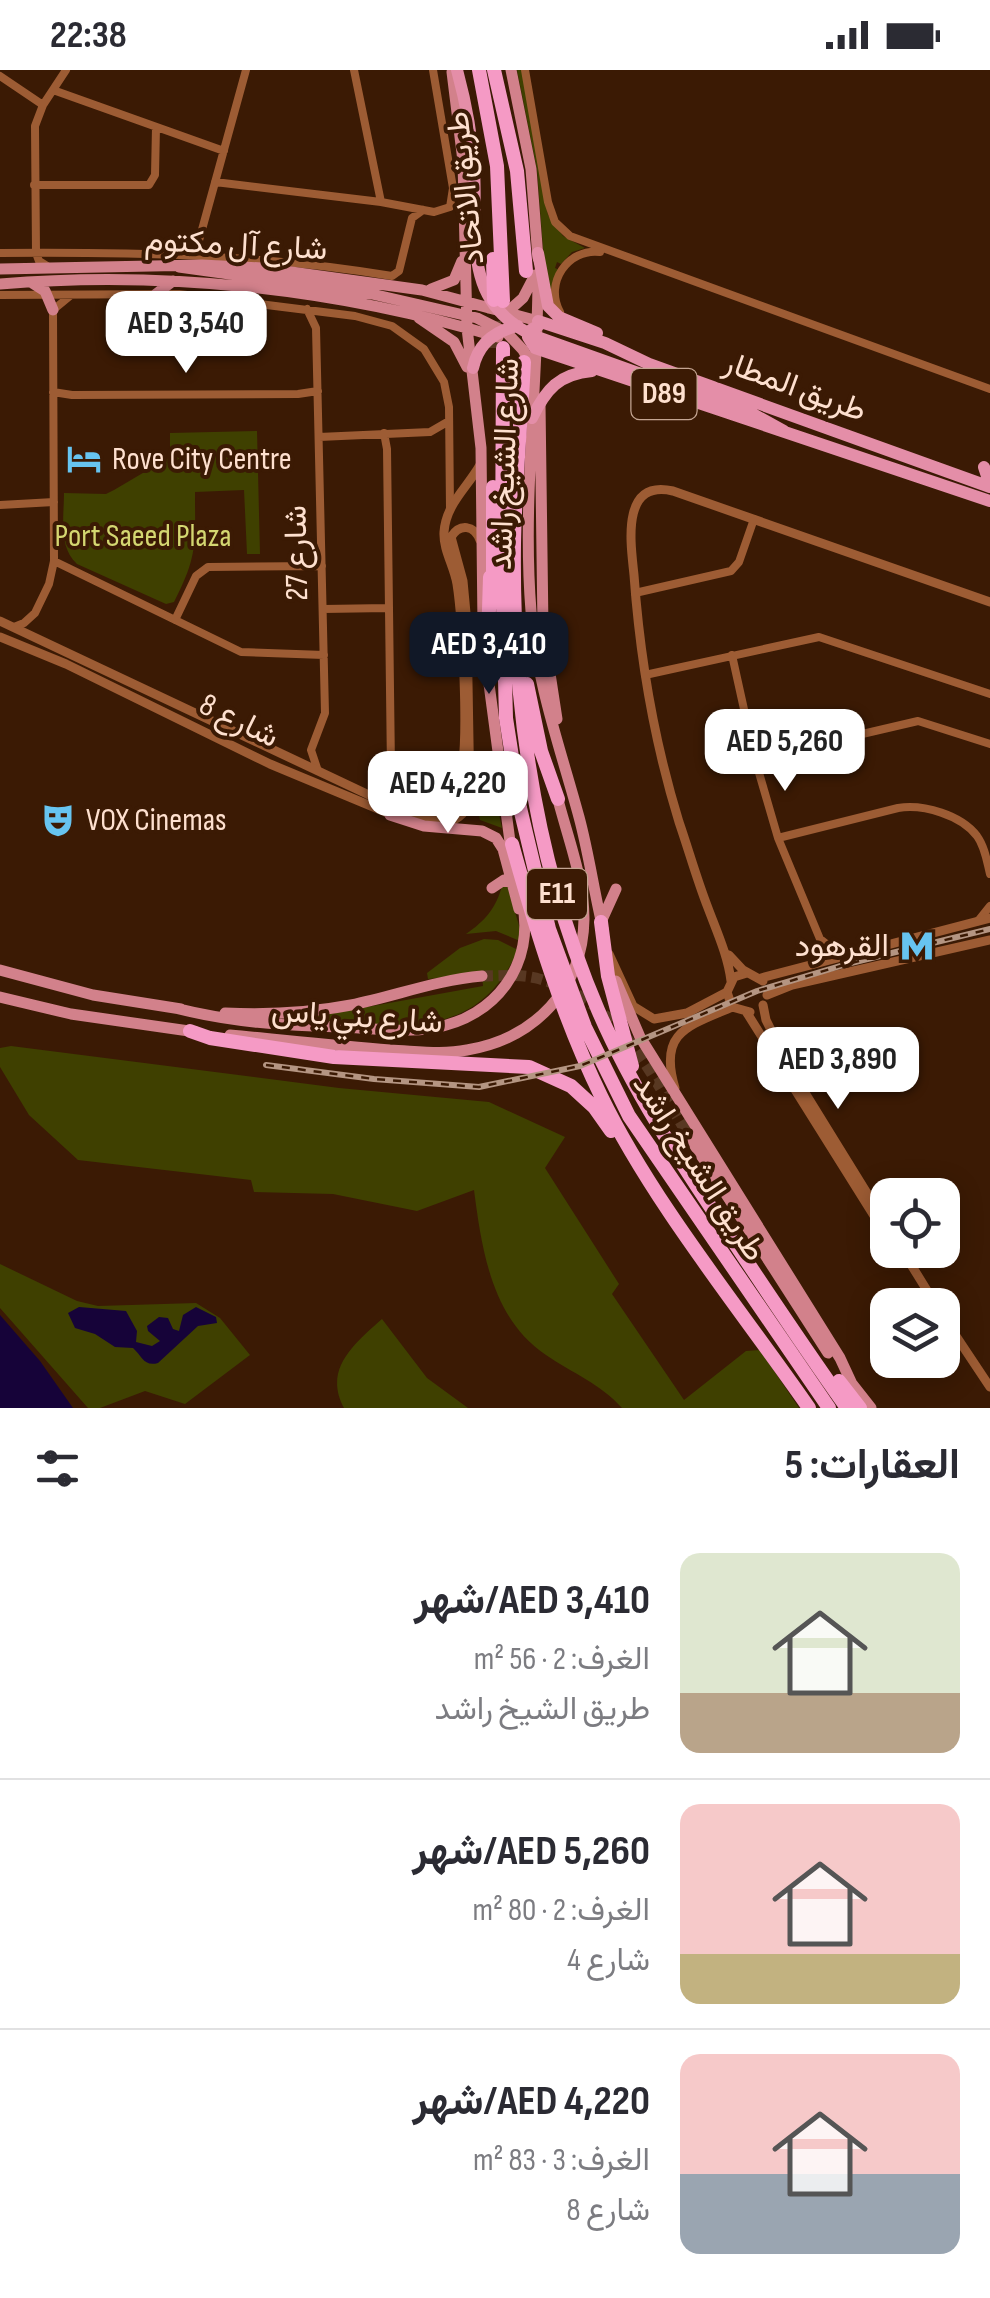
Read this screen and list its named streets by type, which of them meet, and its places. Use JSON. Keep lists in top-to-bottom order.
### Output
{
  "streets": {
    "highway": [
      "طريق الاتحاد",
      "طريق المطار",
      "D89",
      "E11",
      "طريق الشيخ راشد"
    ],
    "main road": ["شارع آل مكتوم", "شارع الشيخ راشد", "شارع بني ياس"],
    "street": ["شارع 27", "شارع 8"]
  },
  "crossings": [
    ["طريق الاتحاد", "شارع آل مكتوم"],
    ["طريق الاتحاد", "طريق المطار"],
    ["طريق الاتحاد", "شارع الشيخ راشد"],
    ["شارع آل مكتوم", "طريق المطار"],
    ["طريق المطار", "شارع الشيخ راشد"],
    ["طريق المطار", "طريق الشيخ راشد"],
    ["شارع الشيخ راشد", "شارع بني ياس"],
    ["شارع 27", "شارع 8"]
  ],
  "parks": ["Port Saeed Plaza"],
  "places": {
    "hotel": ["Rove City Centre"],
    "theatre": ["VOX Cinemas"],
    "metro station": ["القرهود"]
  },
  "page": {
    "status": "22:38",
    "price": [
      "AED 3,540",
      "AED 3,410",
      "AED 5,260",
      "AED 4,220",
      "AED 3,890"
    ],
    "heading": "العقارات: 5",
    "list": [
      {
        "name": "AED 3,410/شهر",
        "note": "الغرف: 2 · 56 m² · طريق الشيخ راشد"
      },
      {
        "name": "AED 5,260/شهر",
        "note": "الغرف: 2 · 80 m² · شارع 4"
      },
      {
        "name": "AED 4,220/شهر",
        "note": "الغرف: 3 · 83 m² · شارع 8"
      }
    ]
  }
}
